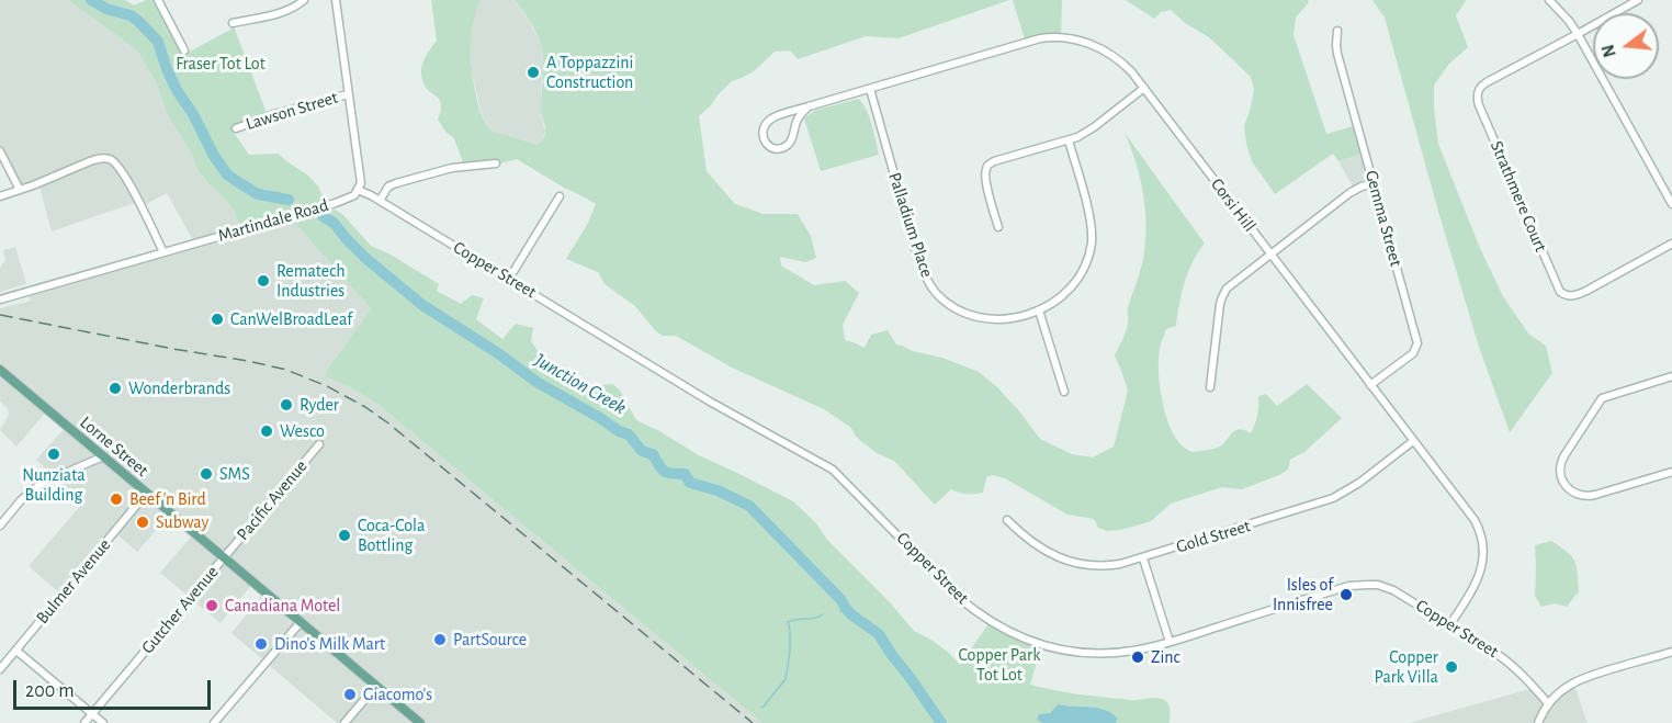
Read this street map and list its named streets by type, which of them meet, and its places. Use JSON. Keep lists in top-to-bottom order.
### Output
{
  "streets": {
    "main road": ["Lorne Street"],
    "street": [
      "Lawson Street",
      "Strathmere Court",
      "Corsi Hill",
      "Gemma Street",
      "Martindale Road",
      "Palladium Place",
      "Copper Street",
      "Pacific Avenue",
      "Gold Street",
      "Bulmer Avenue",
      "Gutcher Avenue"
    ]
  },
  "crossings": [
    ["Corsi Hill", "Gemma Street"],
    ["Corsi Hill", "Palladium Place"],
    ["Corsi Hill", "Copper Street"],
    ["Corsi Hill", "Gold Street"],
    ["Martindale Road", "Copper Street"],
    ["Lorne Street", "Pacific Avenue"],
    ["Lorne Street", "Bulmer Avenue"],
    ["Lorne Street", "Gutcher Avenue"],
    ["Pacific Avenue", "Gutcher Avenue"]
  ],
  "water": ["Junction Creek"],
  "parks": ["Fraser Tot Lot", "Copper Park Tot Lot"],
  "places": [
    "A Toppazzini Construction",
    "Rematech Industries",
    "CanWelBroadLeaf",
    "Wonderbrands",
    "Ryder",
    "Wesco",
    "Nunziata Building",
    "SMS",
    "Beef 'n Bird",
    "Subway",
    "Coca-Cola Bottling",
    "Isles of Innisfree",
    "Canadiana Motel",
    "PartSource",
    "Dino's Milk Mart",
    "Zinc",
    "Copper Park Villa",
    "Giacomo's"
  ],
  "scale_bar": "200 m",
  "north": "left"
}
